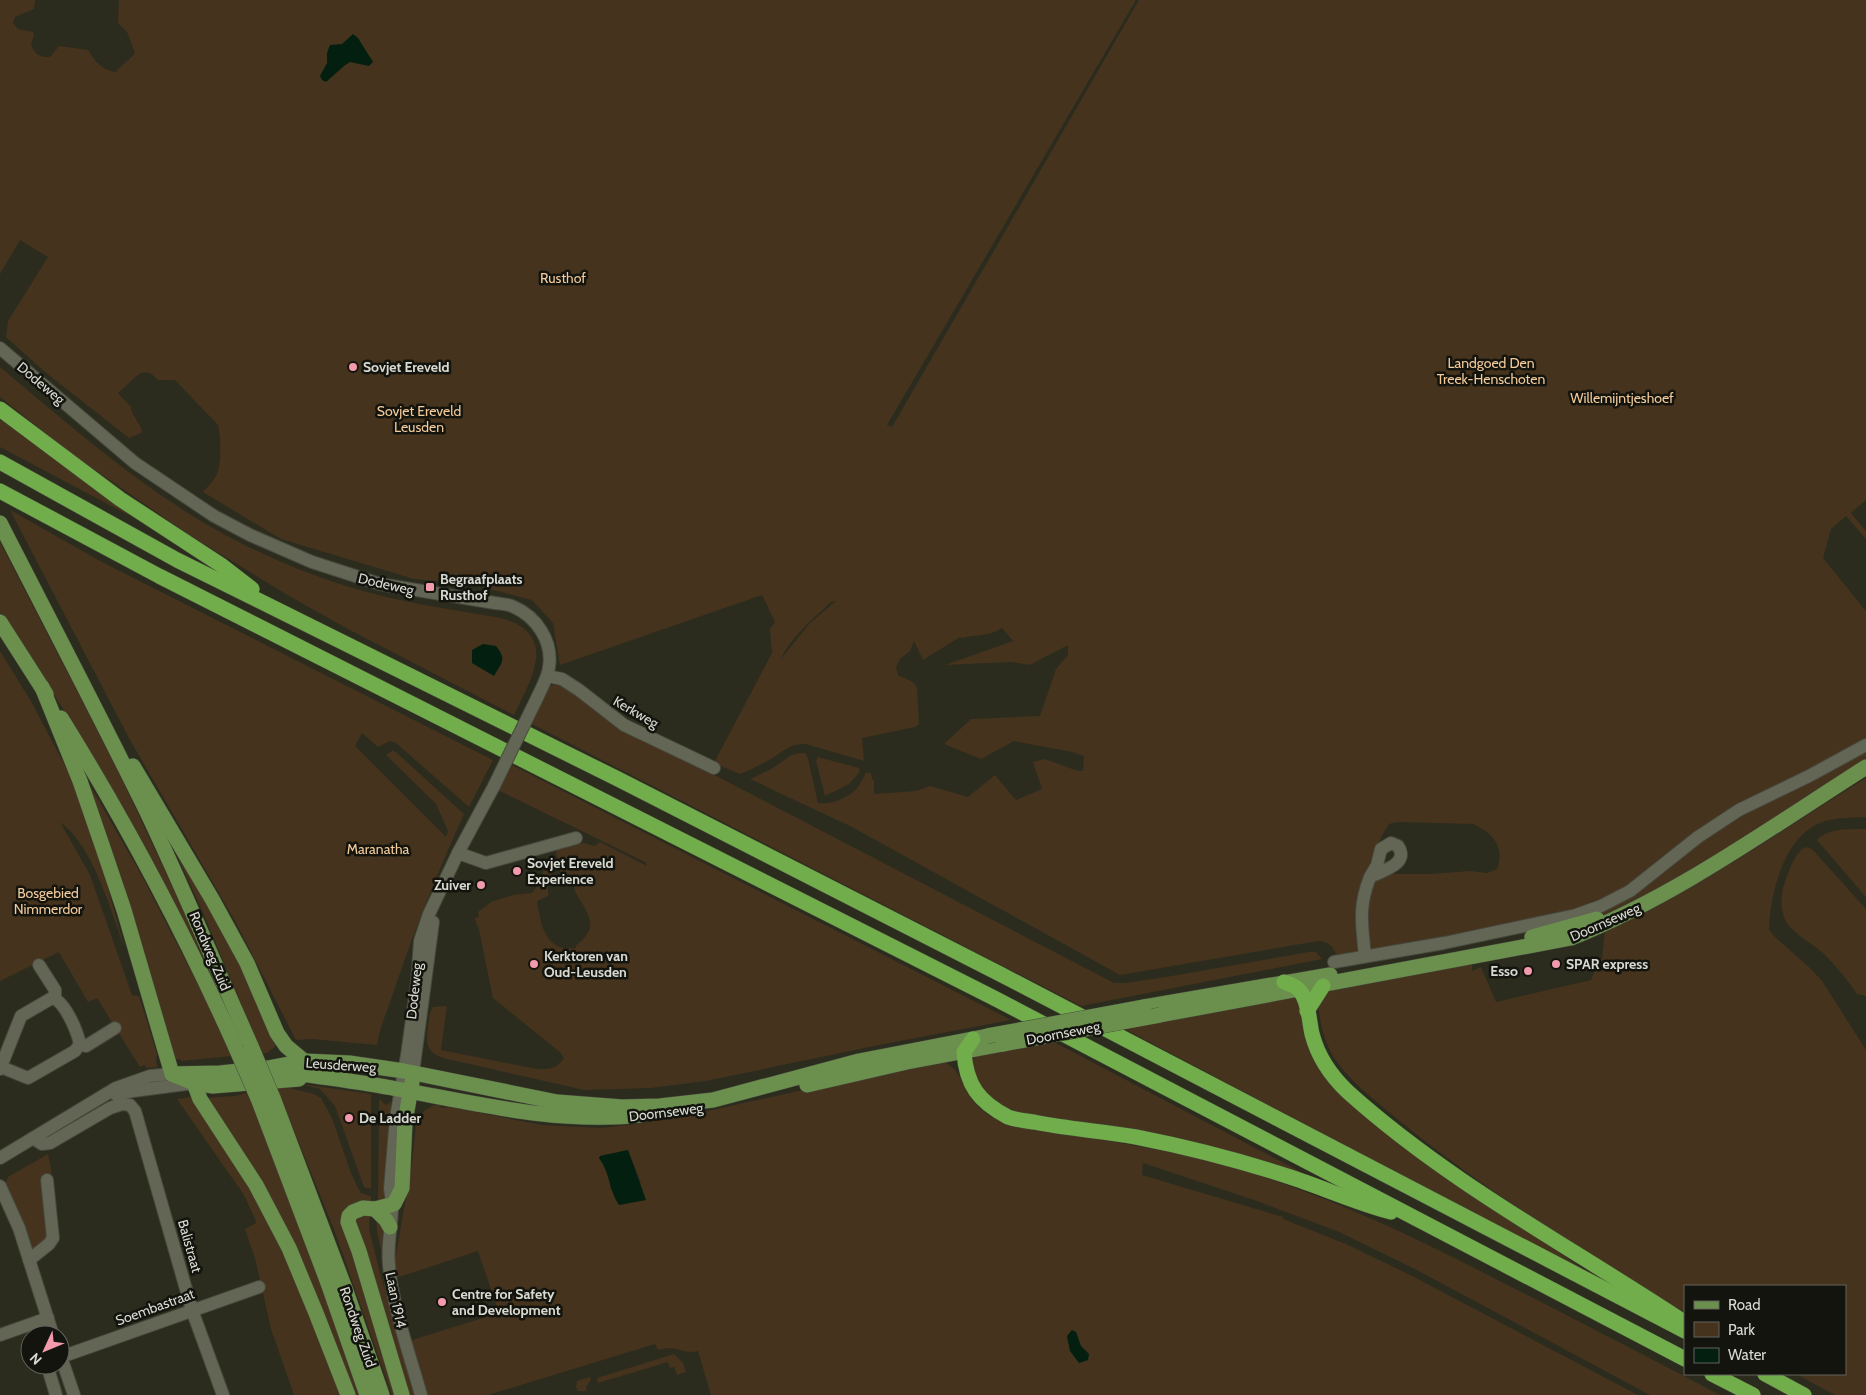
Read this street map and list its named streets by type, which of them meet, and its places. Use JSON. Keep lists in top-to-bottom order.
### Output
{
  "streets": {
    "main road": [
      "Dodeweg",
      "Doornseweg",
      "Rondweg Zuid",
      "Leusderweg",
      "Laan 1914"
    ],
    "street": ["Kerkweg", "Balistraat", "Soembastraat"]
  },
  "crossings": [
    ["Dodeweg", "Kerkweg"],
    ["Dodeweg", "Doornseweg"],
    ["Dodeweg", "Leusderweg"],
    ["Dodeweg", "Laan 1914"],
    ["Doornseweg", "Leusderweg"],
    ["Doornseweg", "Laan 1914"],
    ["Leusderweg", "Balistraat"],
    ["Leusderweg", "Laan 1914"],
    ["Balistraat", "Soembastraat"]
  ],
  "parks": [
    "Rusthof",
    "Landgoed Den Treek-Henschoten",
    "Willemijntjeshoef",
    "Sovjet Ereveld Leusden",
    "Maranatha",
    "Bosgebied Nimmerdor"
  ],
  "places": {
    "other": [
      "Sovjet Ereveld",
      "Sovjet Ereveld Experience",
      "Zuiver",
      "Kerktoren van Oud-Leusden",
      "SPAR express",
      "Esso",
      "De Ladder",
      "Centre for Safety and Development"
    ],
    "transit": ["Begraafplaats Rusthof"]
  },
  "legend": ["Road", "Park", "Water"],
  "north": "bottom left"
}
